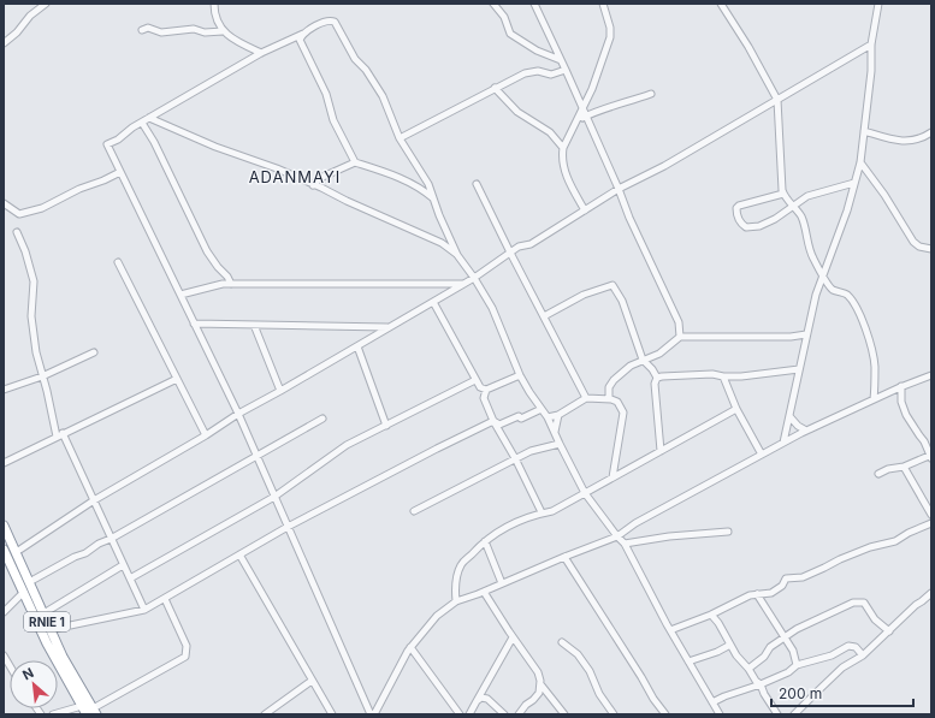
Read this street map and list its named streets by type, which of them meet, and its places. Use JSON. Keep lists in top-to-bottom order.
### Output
{
  "streets": {
    "highway": ["RNIE 1"]
  },
  "districts": ["ADANMAYI"],
  "scale_bar": "200 m",
  "north": "top left"
}
